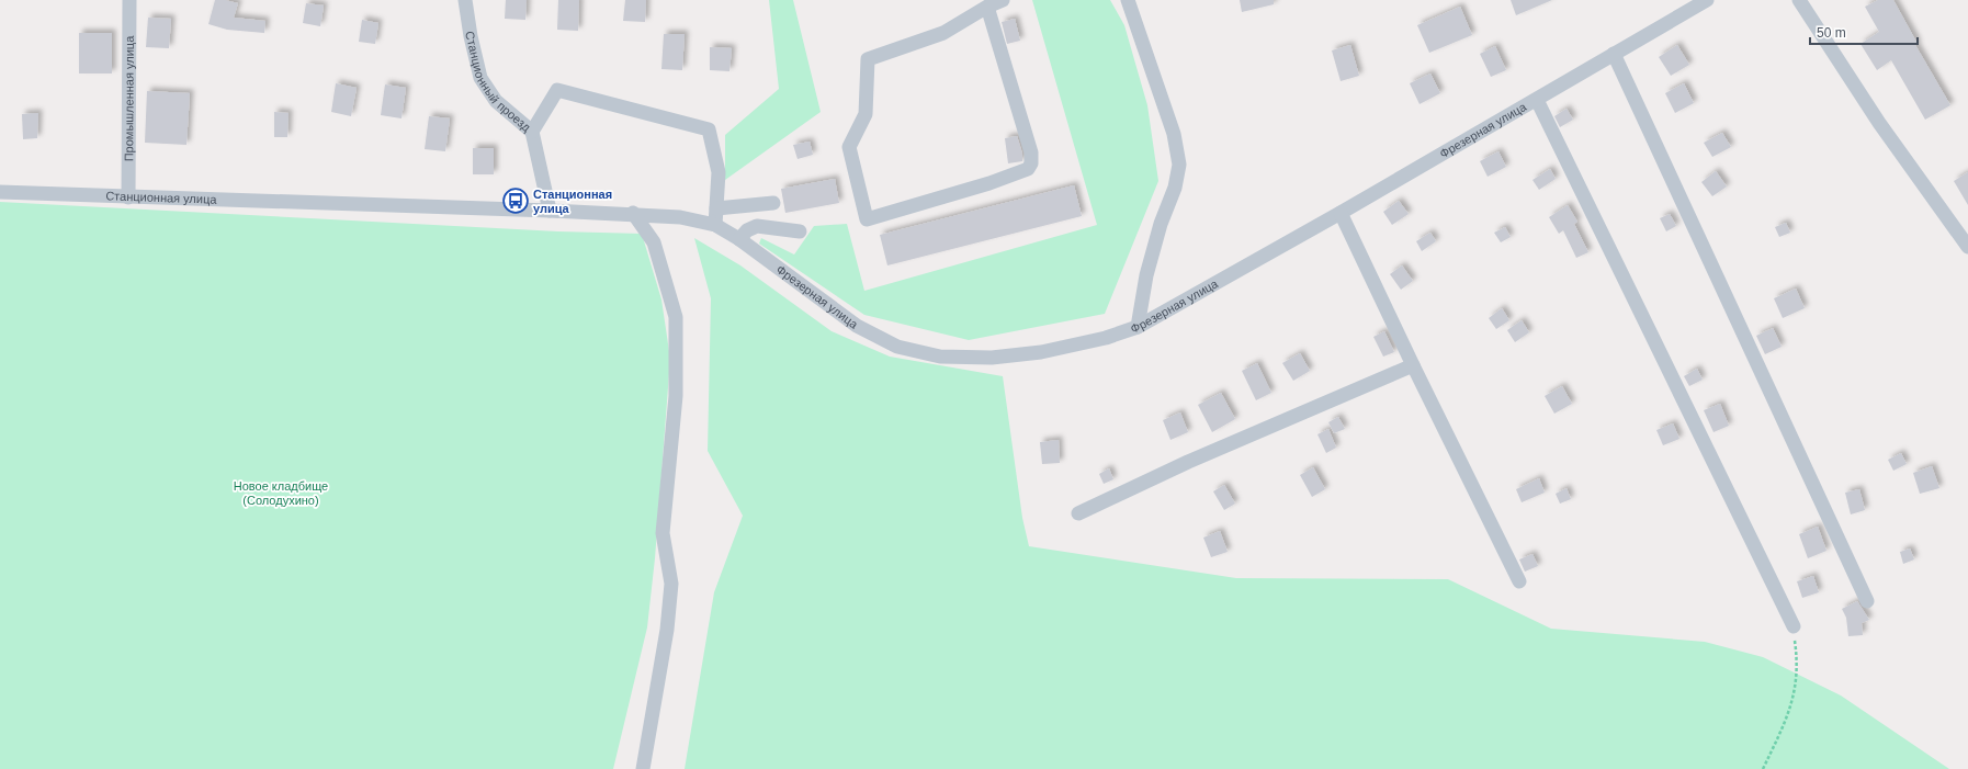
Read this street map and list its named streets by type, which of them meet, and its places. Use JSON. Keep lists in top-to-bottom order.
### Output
{
  "streets": {
    "street": [
      "Станционный проезд",
      "Промышленная улица",
      "Фрезерная улица",
      "Станционная улица"
    ]
  },
  "crossings": [
    ["Станционный проезд", "Станционная улица"],
    ["Промышленная улица", "Станционная улица"],
    ["Фрезерная улица", "Станционная улица"]
  ],
  "parks": ["Новое кладбище (Солодухино)"],
  "places": {
    "bus stop": ["Станционная улица"]
  },
  "scale_bar": "50 m"
}
